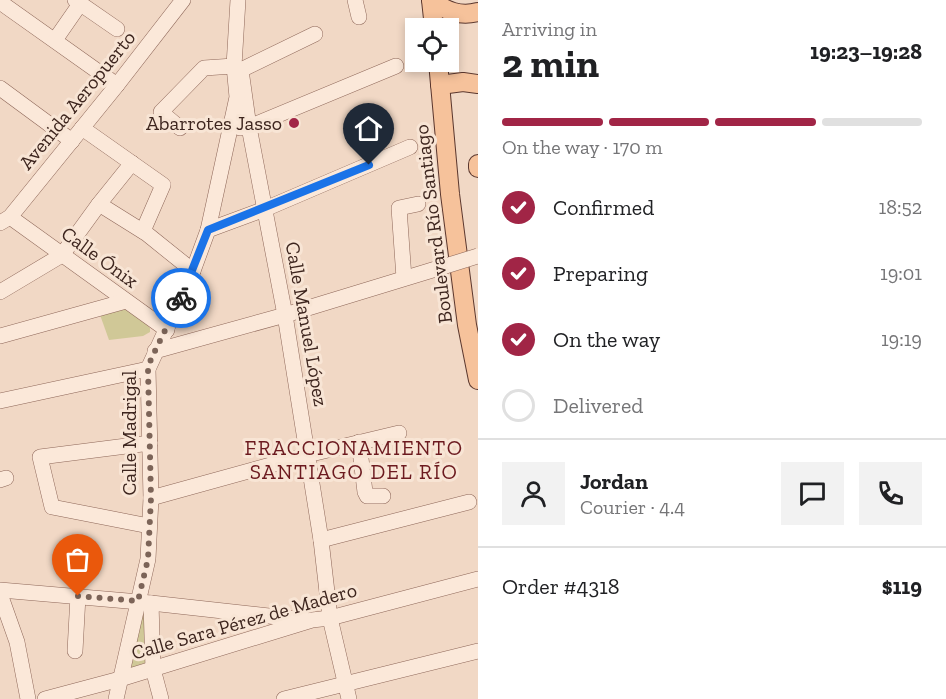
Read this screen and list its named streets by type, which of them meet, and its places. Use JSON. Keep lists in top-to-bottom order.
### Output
{
  "streets": {
    "main road": ["Boulevard Río Santiago"],
    "street": [
      "Avenida Aeropuerto",
      "Calle Ónix",
      "Calle Manuel López",
      "Calle Madrigal",
      "Calle Sara Pérez de Madero"
    ]
  },
  "crossings": [
    ["Avenida Aeropuerto", "Calle Ónix"],
    ["Calle Ónix", "Calle Madrigal"],
    ["Calle Manuel López", "Calle Madrigal"],
    ["Calle Manuel López", "Calle Sara Pérez de Madero"],
    ["Calle Madrigal", "Calle Sara Pérez de Madero"]
  ],
  "districts": ["FRACCIONAMIENTO SANTIAGO DEL RÍO"],
  "places": ["Abarrotes Jasso"],
  "page": {
    "heading": ["2 min", "Arriving in", "19:23–19:28"],
    "panel": [
      "Jordan",
      "Courier · 4.4",
      "Order #4318",
      "$119"
    ],
    "bar": "On the way · 170 m",
    "list": [
      ["Confirmed", "18:52"],
      ["Preparing", "19:01"],
      ["On the way", "19:19"],
      "Delivered"
    ]
  }
}
